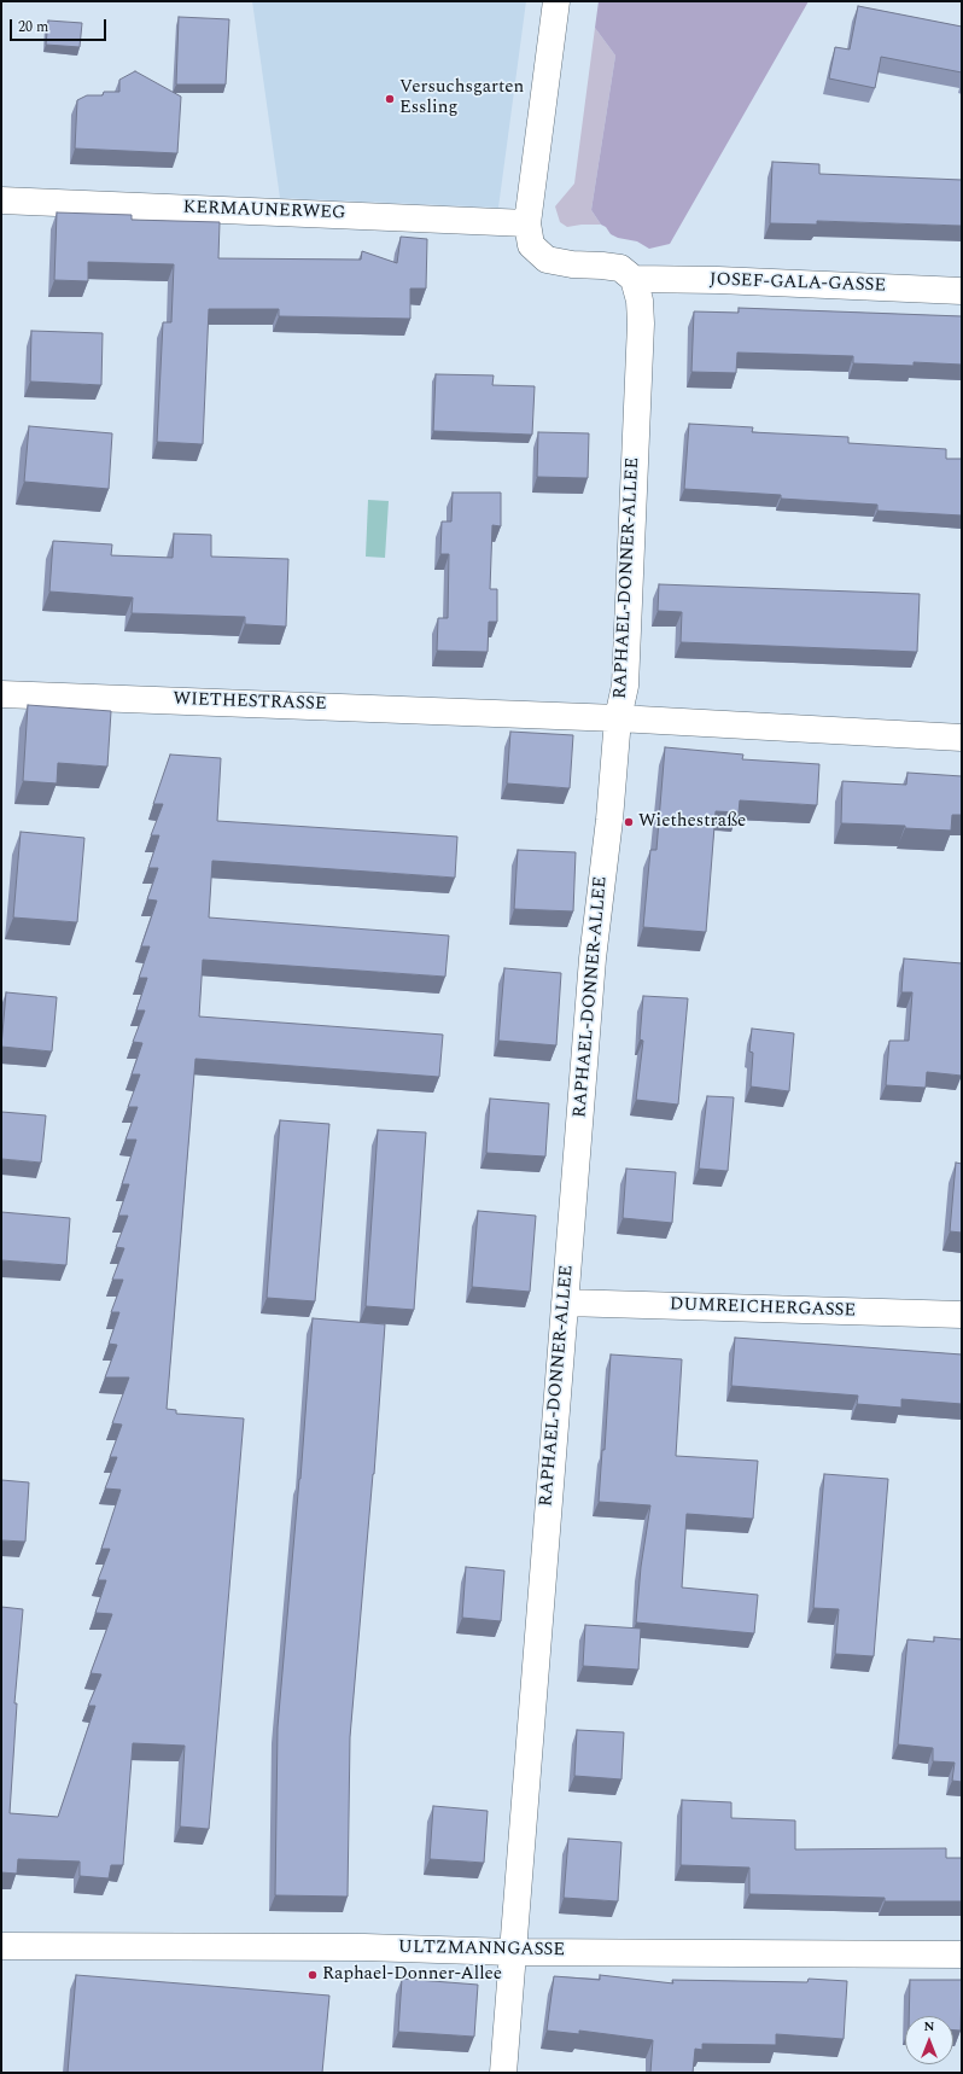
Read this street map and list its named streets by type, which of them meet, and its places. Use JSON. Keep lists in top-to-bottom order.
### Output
{
  "streets": {
    "street": [
      "KERMAUNERWEG",
      "JOSEF-GALA-GASSE",
      "RAPHAEL-DONNER-ALLEE",
      "WIETHESTRASSE",
      "DUMREICHERGASSE",
      "ULTZMANNGASSE"
    ]
  },
  "crossings": [
    ["JOSEF-GALA-GASSE", "RAPHAEL-DONNER-ALLEE"],
    ["RAPHAEL-DONNER-ALLEE", "WIETHESTRASSE"],
    ["RAPHAEL-DONNER-ALLEE", "DUMREICHERGASSE"],
    ["RAPHAEL-DONNER-ALLEE", "ULTZMANNGASSE"]
  ],
  "places": ["Versuchsgarten Essling", "Wiethestraße", "Raphael-Donner-Allee"],
  "scale_bar": "20 m",
  "north": "top"
}
